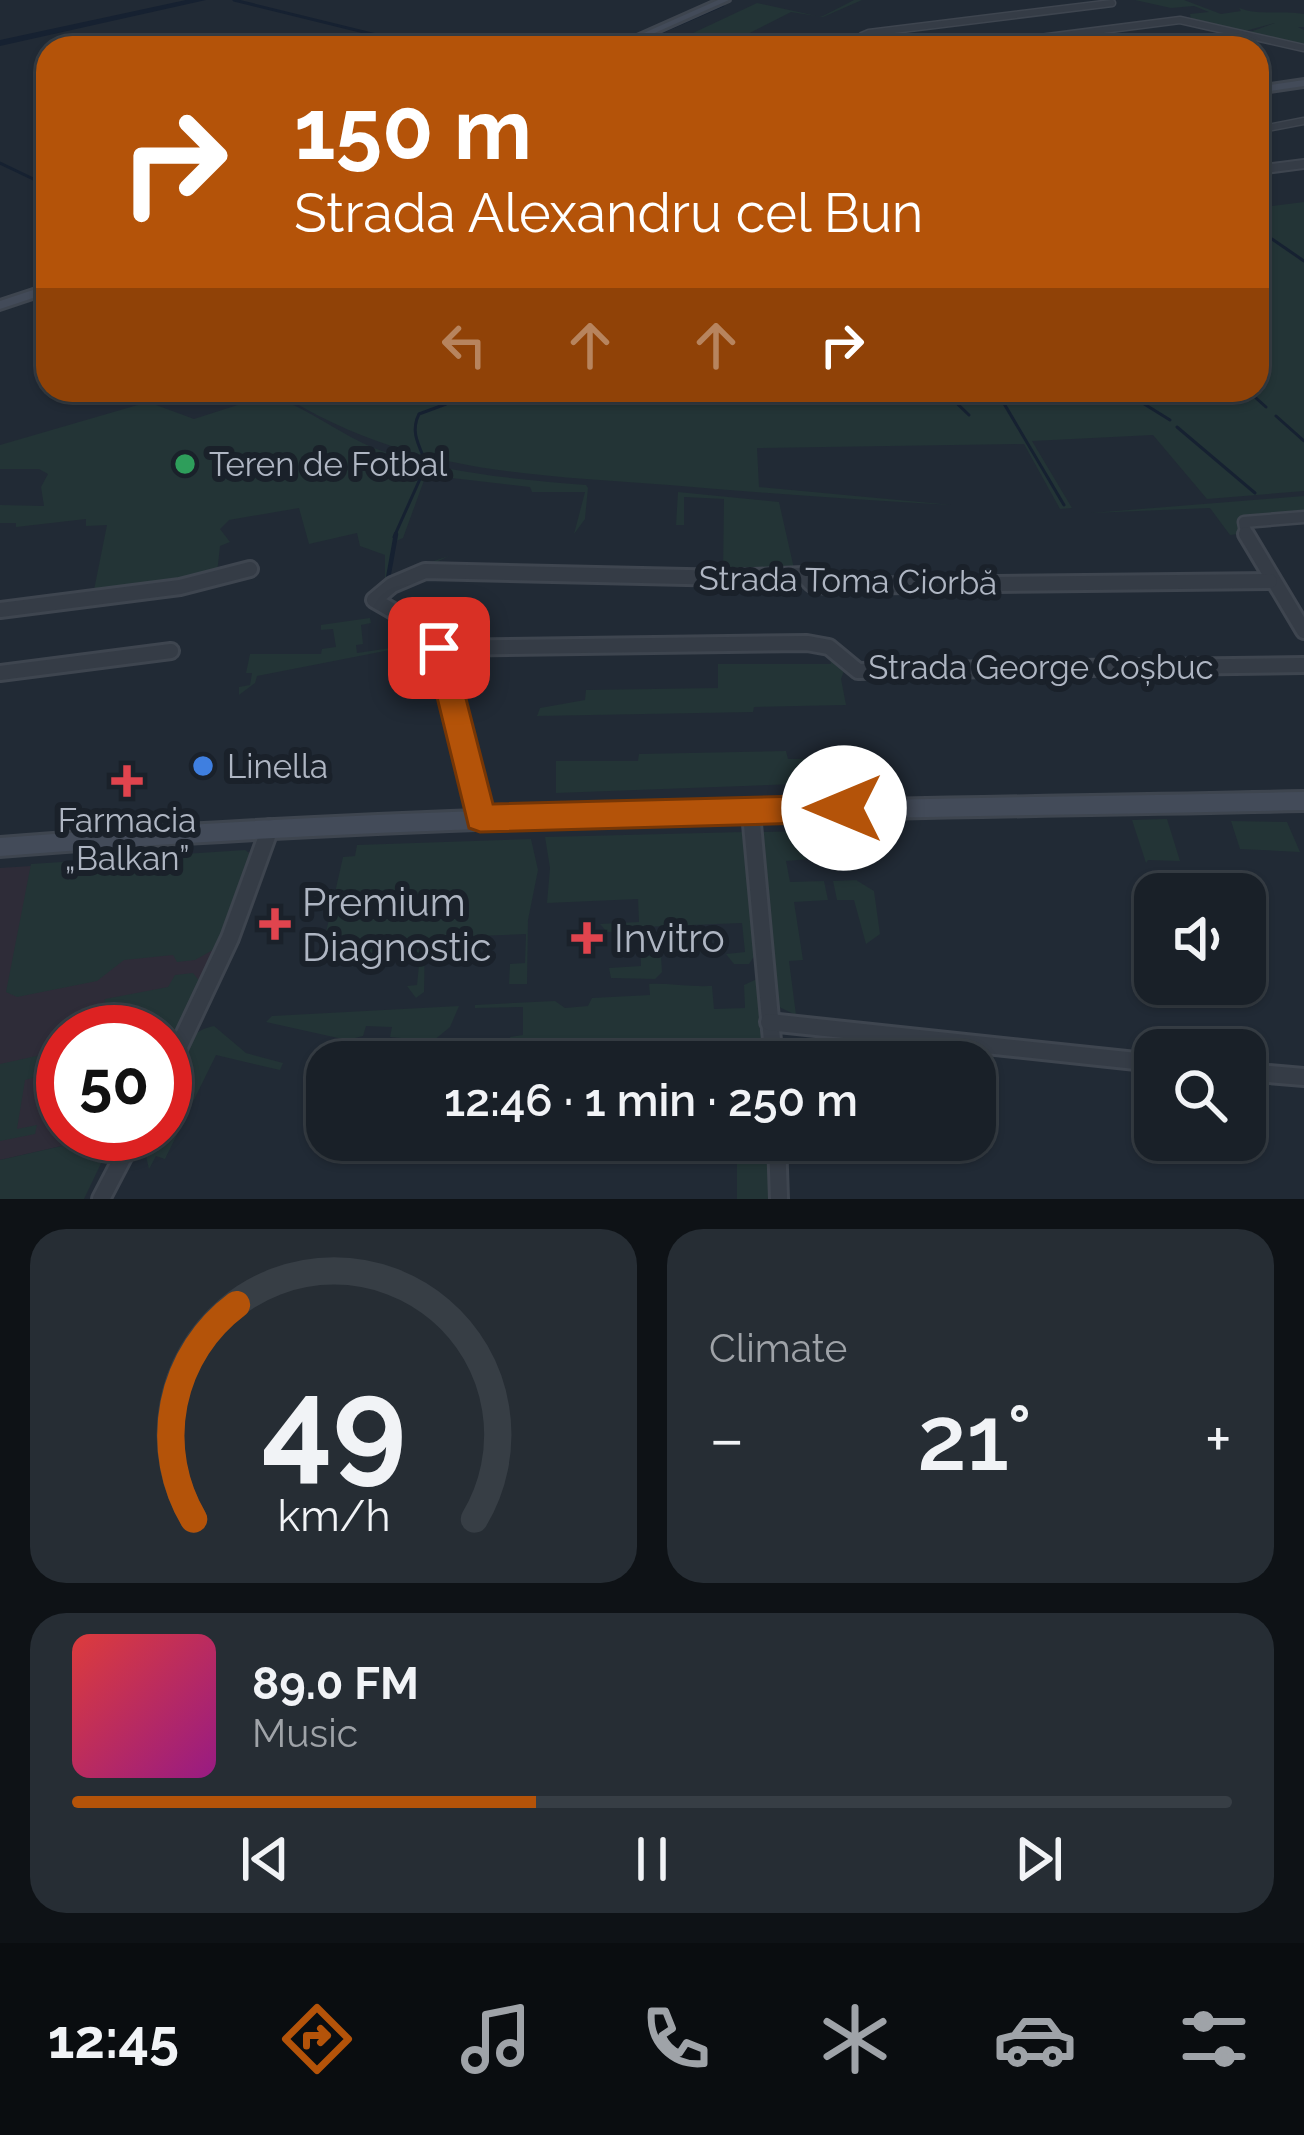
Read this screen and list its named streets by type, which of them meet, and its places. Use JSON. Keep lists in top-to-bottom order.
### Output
{
  "streets": {
    "street": ["Strada Toma Ciorbă", "Strada George Coșbuc"]
  },
  "crossings": [
    ["Strada Toma Ciorbă", "Strada George Coșbuc"]
  ],
  "places": {
    "other": ["Teren de Fotbal", "Linella"],
    "health": ["Farmacia „Balkan”", "Premium Diagnostic", "Invitro"]
  },
  "page": {
    "turn": ["150 m", "Strada Alexandru cel Bun"],
    "limit": "50",
    "trip": "12:46 · 1 min · 250 m",
    "tile": "Climate",
    "heat": ["−", "21°", "+"],
    "song": ["89.0 FM", "Music"],
    "tabs": "12:45",
    "gauge": ["49", "km/h"]
  }
}
